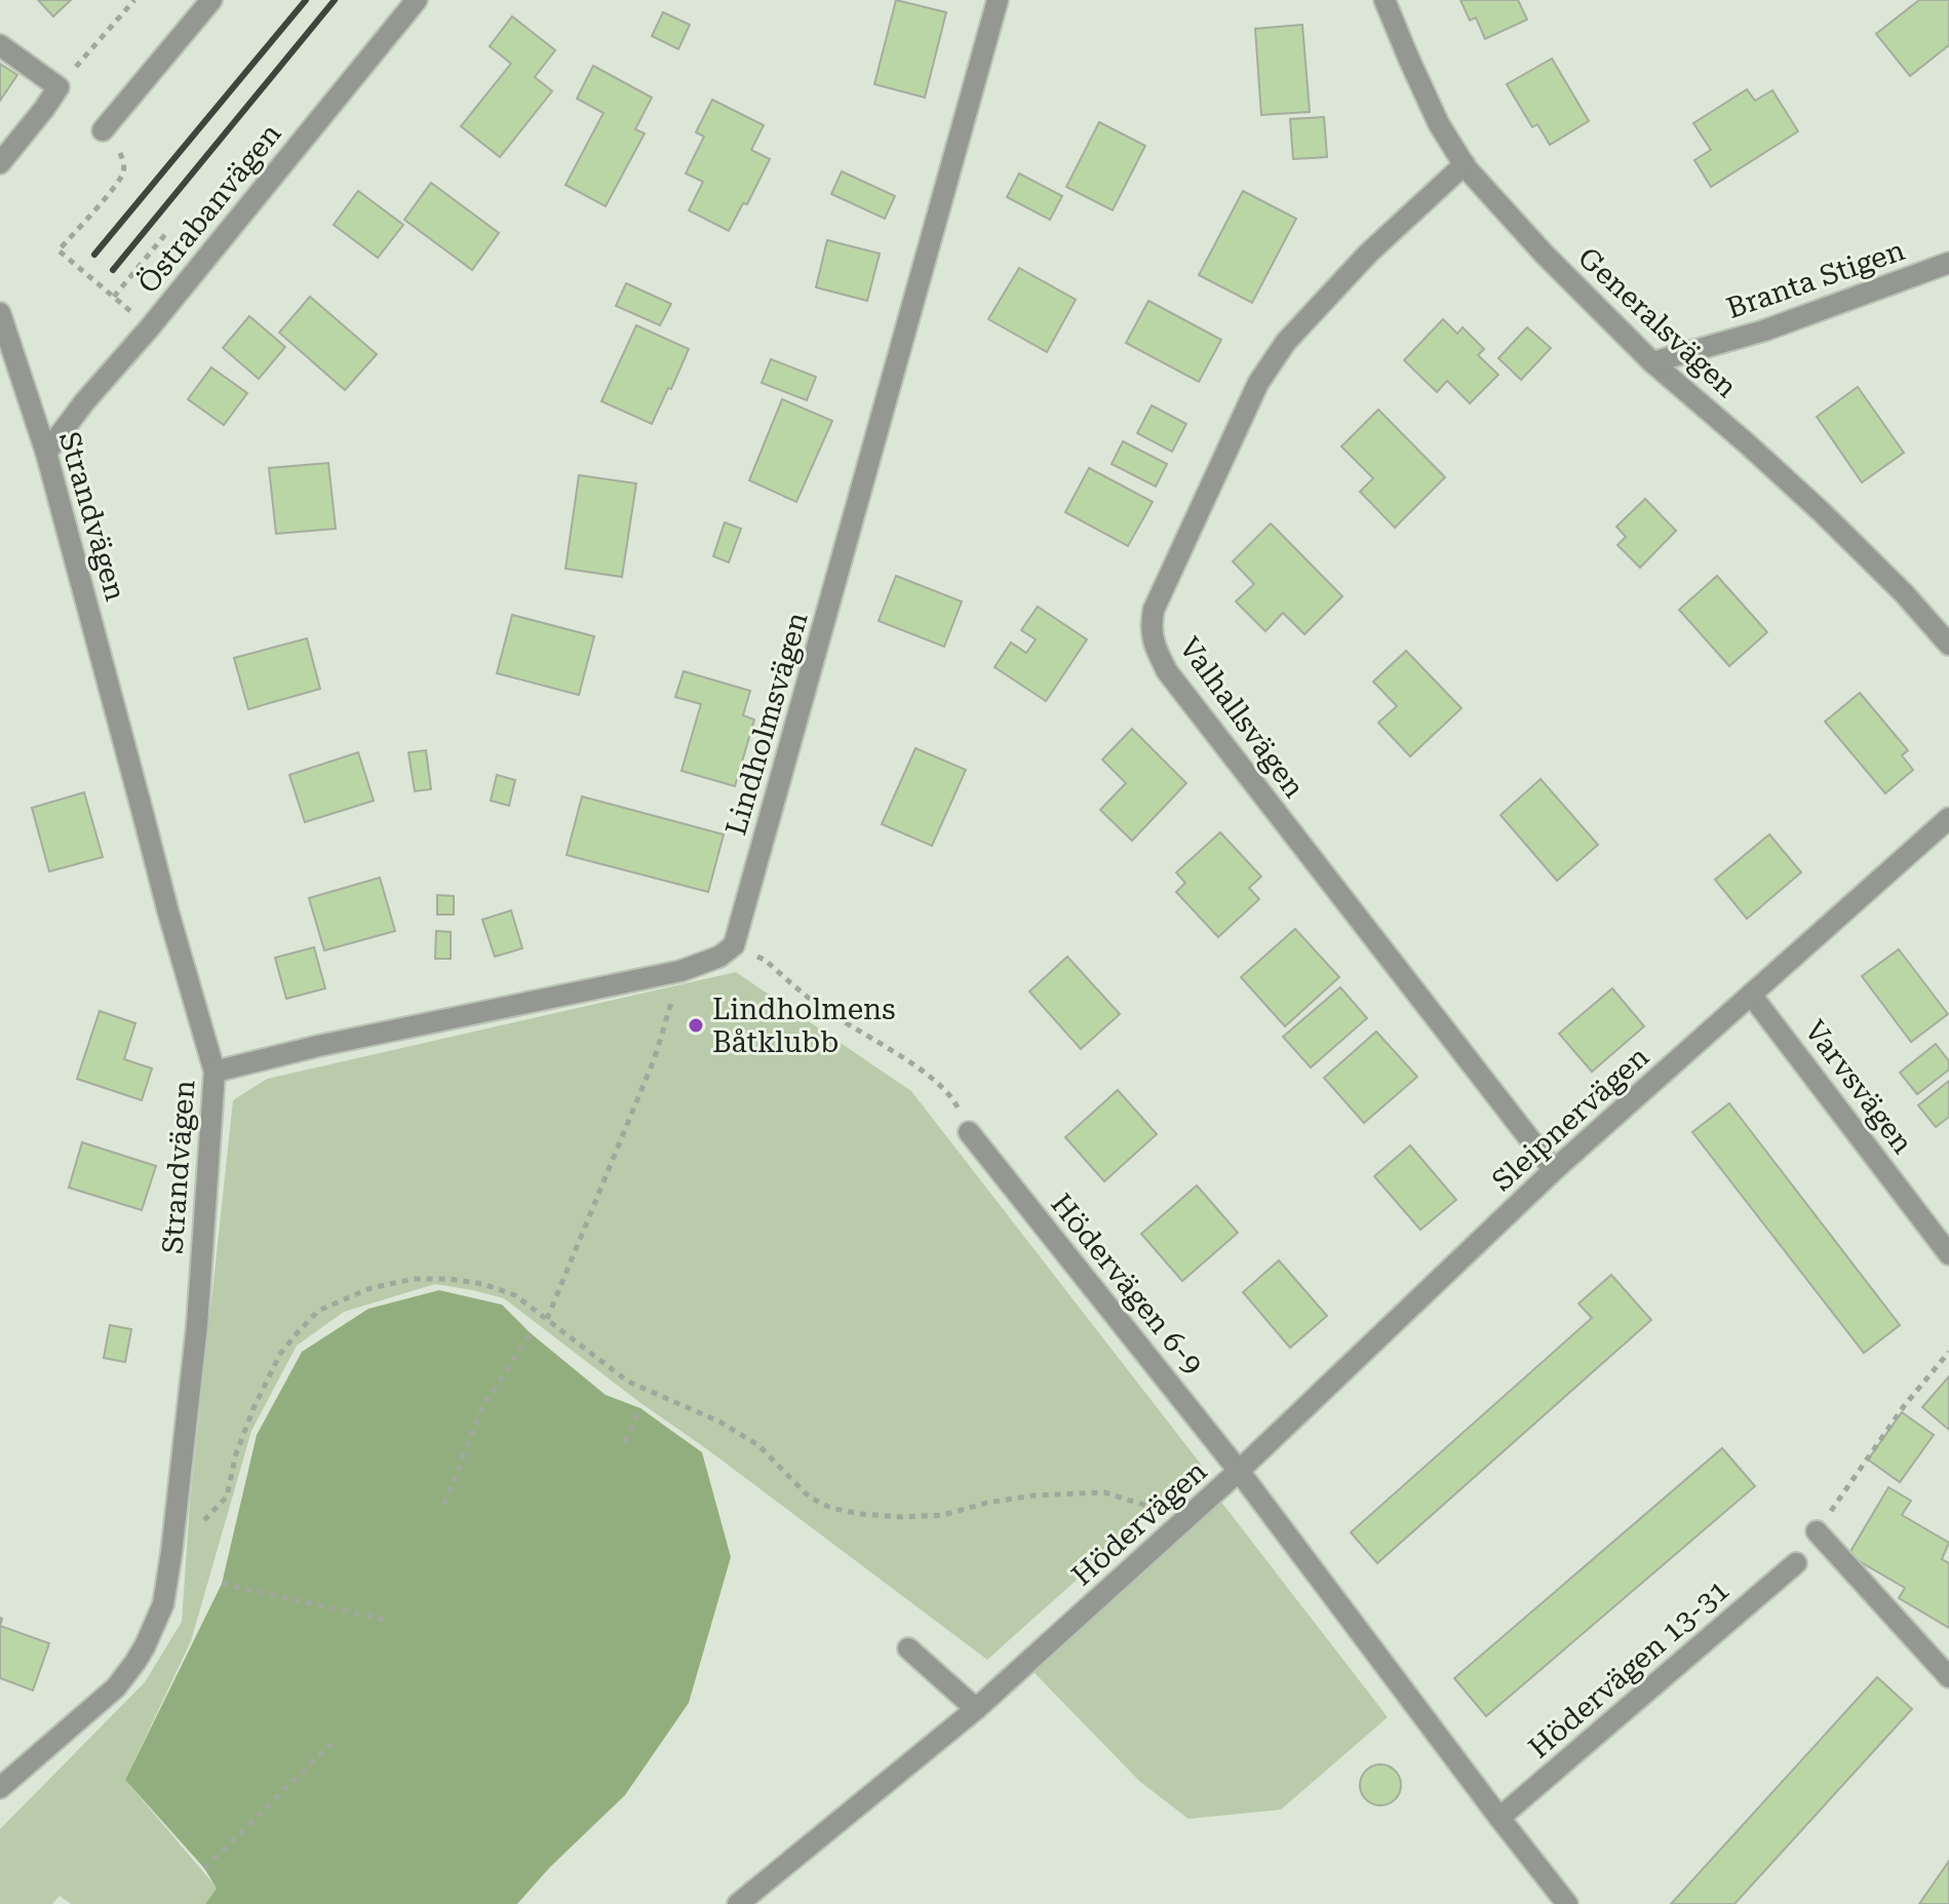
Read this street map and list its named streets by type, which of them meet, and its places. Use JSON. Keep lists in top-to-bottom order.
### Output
{
  "streets": {
    "street": [
      "Östrabanvägen",
      "Branta Stigen",
      "Generalsvägen",
      "Strandvägen",
      "Valhallsvägen",
      "Lindholmsvägen",
      "Varvsvägen",
      "Sleipnervägen",
      "Hödervägen 6-9",
      "Hödervägen",
      "Hödervägen 13-31"
    ]
  },
  "crossings": [
    ["Östrabanvägen", "Strandvägen"],
    ["Branta Stigen", "Generalsvägen"],
    ["Generalsvägen", "Valhallsvägen"],
    ["Valhallsvägen", "Sleipnervägen"],
    ["Varvsvägen", "Sleipnervägen"],
    ["Sleipnervägen", "Hödervägen 6-9"],
    ["Sleipnervägen", "Hödervägen"],
    ["Hödervägen 6-9", "Hödervägen"],
    ["Hödervägen", "Hödervägen 13-31"]
  ],
  "places": ["Lindholmens Båtklubb"]
}
